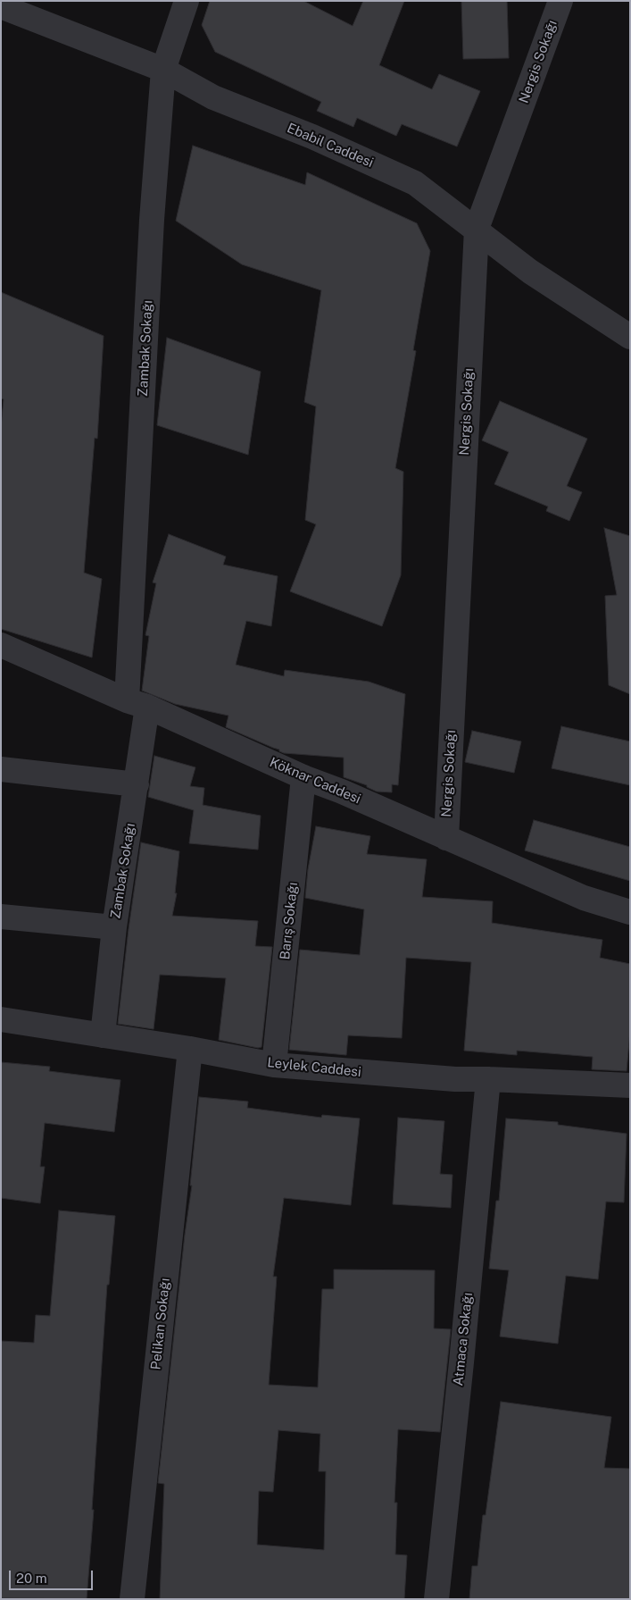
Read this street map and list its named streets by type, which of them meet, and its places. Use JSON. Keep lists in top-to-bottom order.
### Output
{
  "streets": {
    "street": [
      "Nergis Sokağı",
      "Ebabil Caddesi",
      "Zambak Sokağı",
      "Köknar Caddesi",
      "Barış Sokağı",
      "Leylek Caddesi",
      "Pelikan Sokağı",
      "Atmaca Sokağı"
    ]
  },
  "crossings": [
    ["Nergis Sokağı", "Ebabil Caddesi"],
    ["Nergis Sokağı", "Köknar Caddesi"],
    ["Ebabil Caddesi", "Zambak Sokağı"],
    ["Zambak Sokağı", "Köknar Caddesi"],
    ["Zambak Sokağı", "Leylek Caddesi"],
    ["Köknar Caddesi", "Barış Sokağı"],
    ["Barış Sokağı", "Leylek Caddesi"],
    ["Leylek Caddesi", "Pelikan Sokağı"],
    ["Leylek Caddesi", "Atmaca Sokağı"]
  ],
  "scale_bar": "20 m"
}
